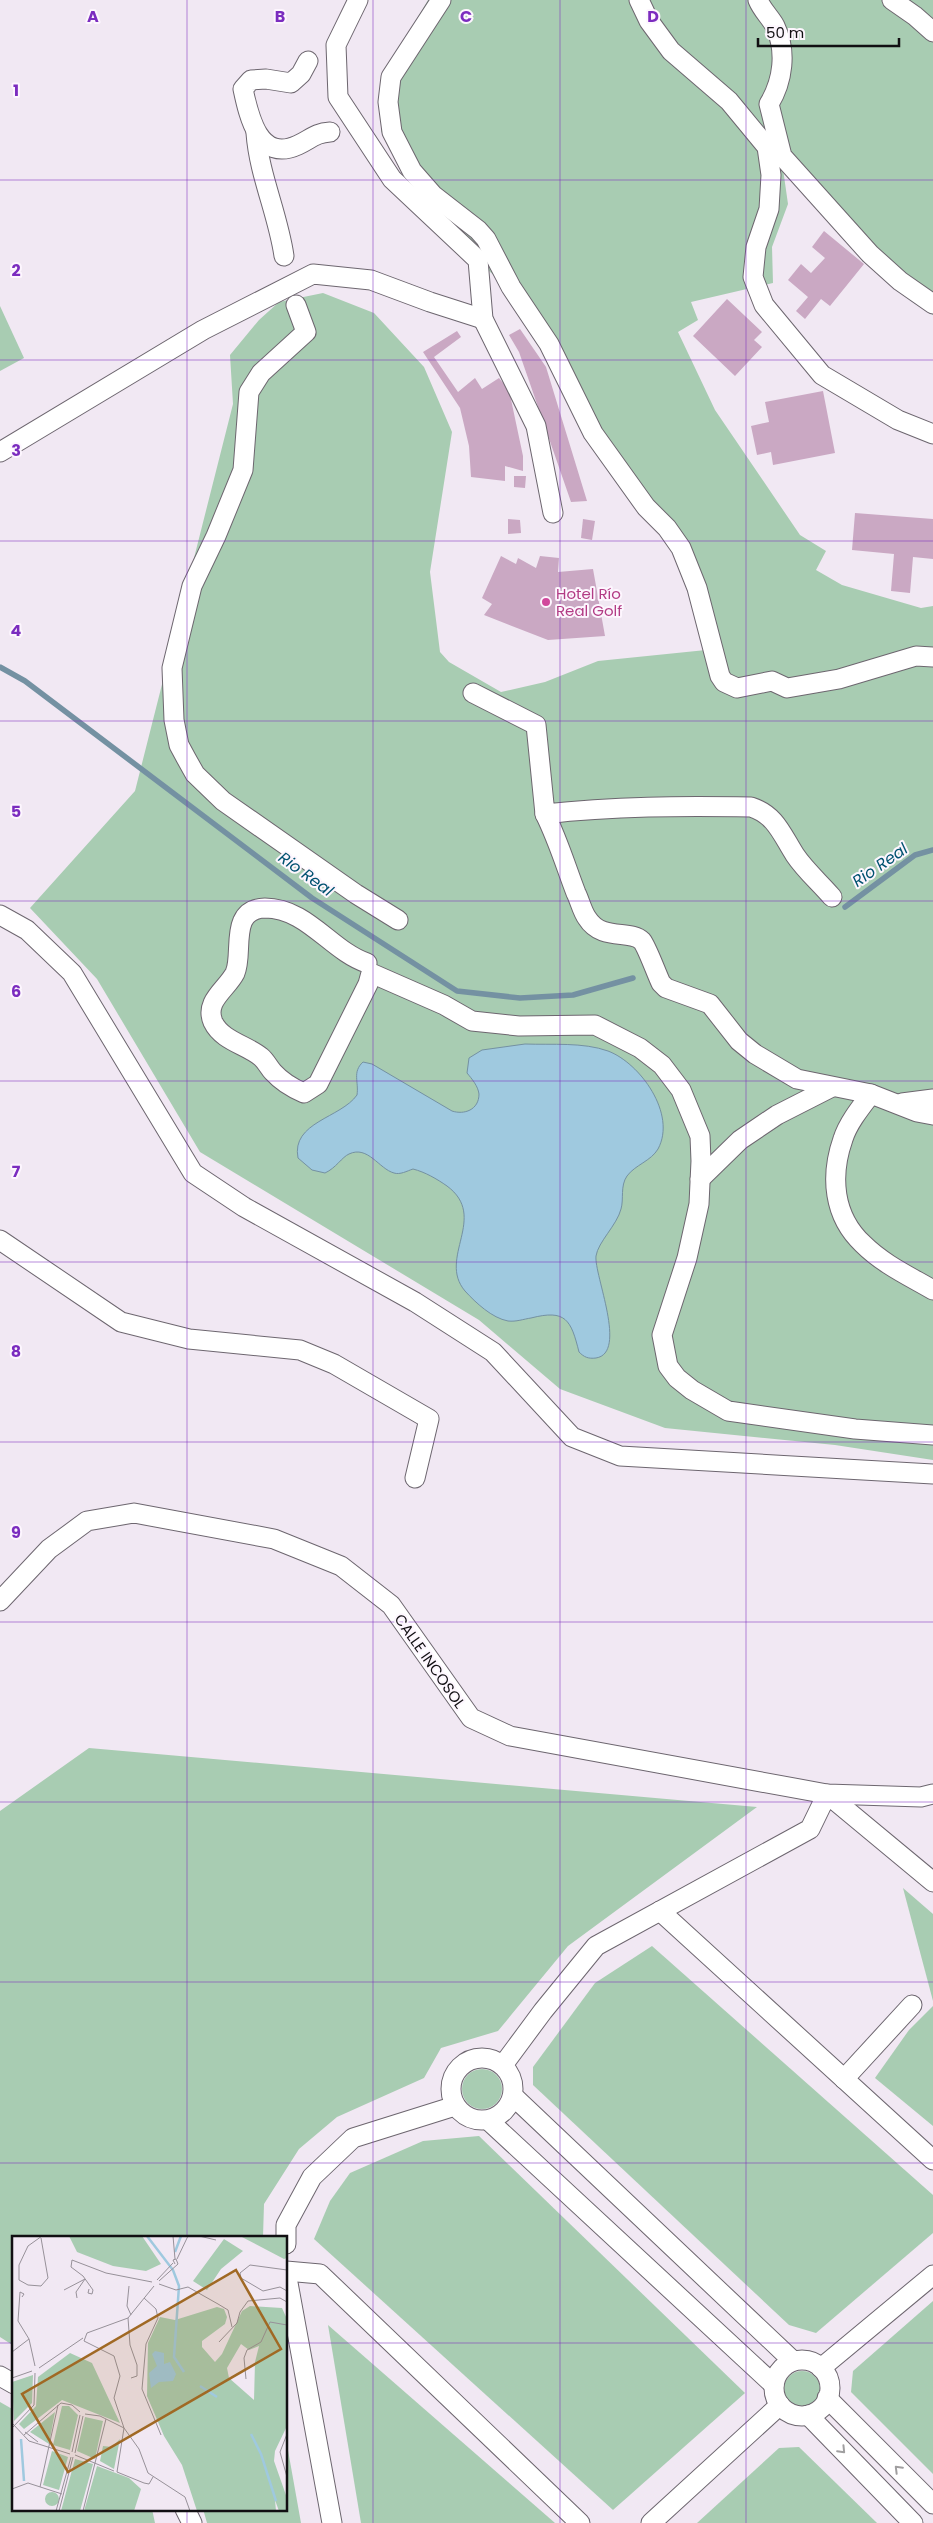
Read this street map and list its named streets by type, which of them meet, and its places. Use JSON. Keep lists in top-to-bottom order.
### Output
{
  "streets": {
    "street": ["CALLE INCOSOL"]
  },
  "water": ["Rio Real"],
  "places": ["Hotel Río Real Golf"],
  "scale_bar": "50 m",
  "grid": {
    "columns": [
      "A",
      "B",
      "C",
      "D"
    ],
    "rows": [
      "1",
      "2",
      "3",
      "4",
      "5",
      "6",
      "7",
      "8",
      "9"
    ]
  }
}
